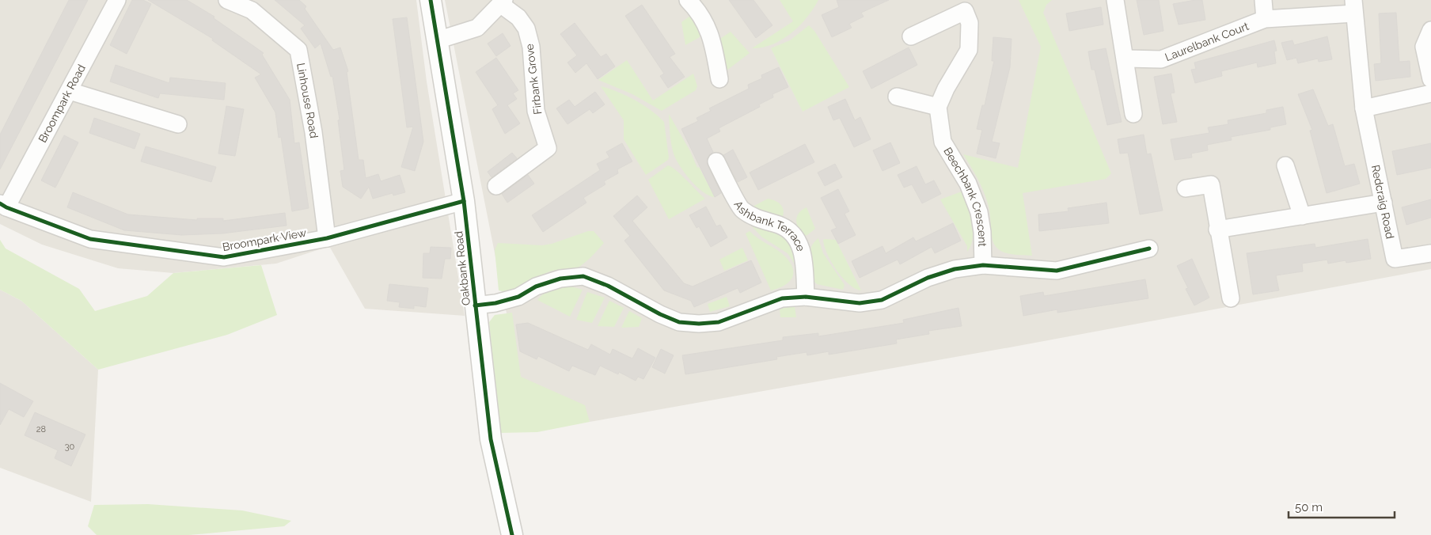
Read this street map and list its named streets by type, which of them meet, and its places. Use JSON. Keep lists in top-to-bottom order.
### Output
{
  "streets": {
    "street": [
      "Laurelbank Court",
      "Firbank Grove",
      "Linhouse Road",
      "Broompark Road",
      "Beechbank Crescent",
      "Redcraig Road",
      "Ashbank Terrace",
      "Broompark View",
      "Oakbank Road"
    ]
  },
  "crossings": [
    ["Laurelbank Court", "Redcraig Road"],
    ["Firbank Grove", "Oakbank Road"],
    ["Linhouse Road", "Broompark View"],
    ["Broompark Road", "Broompark View"],
    ["Broompark View", "Oakbank Road"]
  ],
  "house_numbers": ["28", "30"],
  "scale_bar": "50 m"
}
